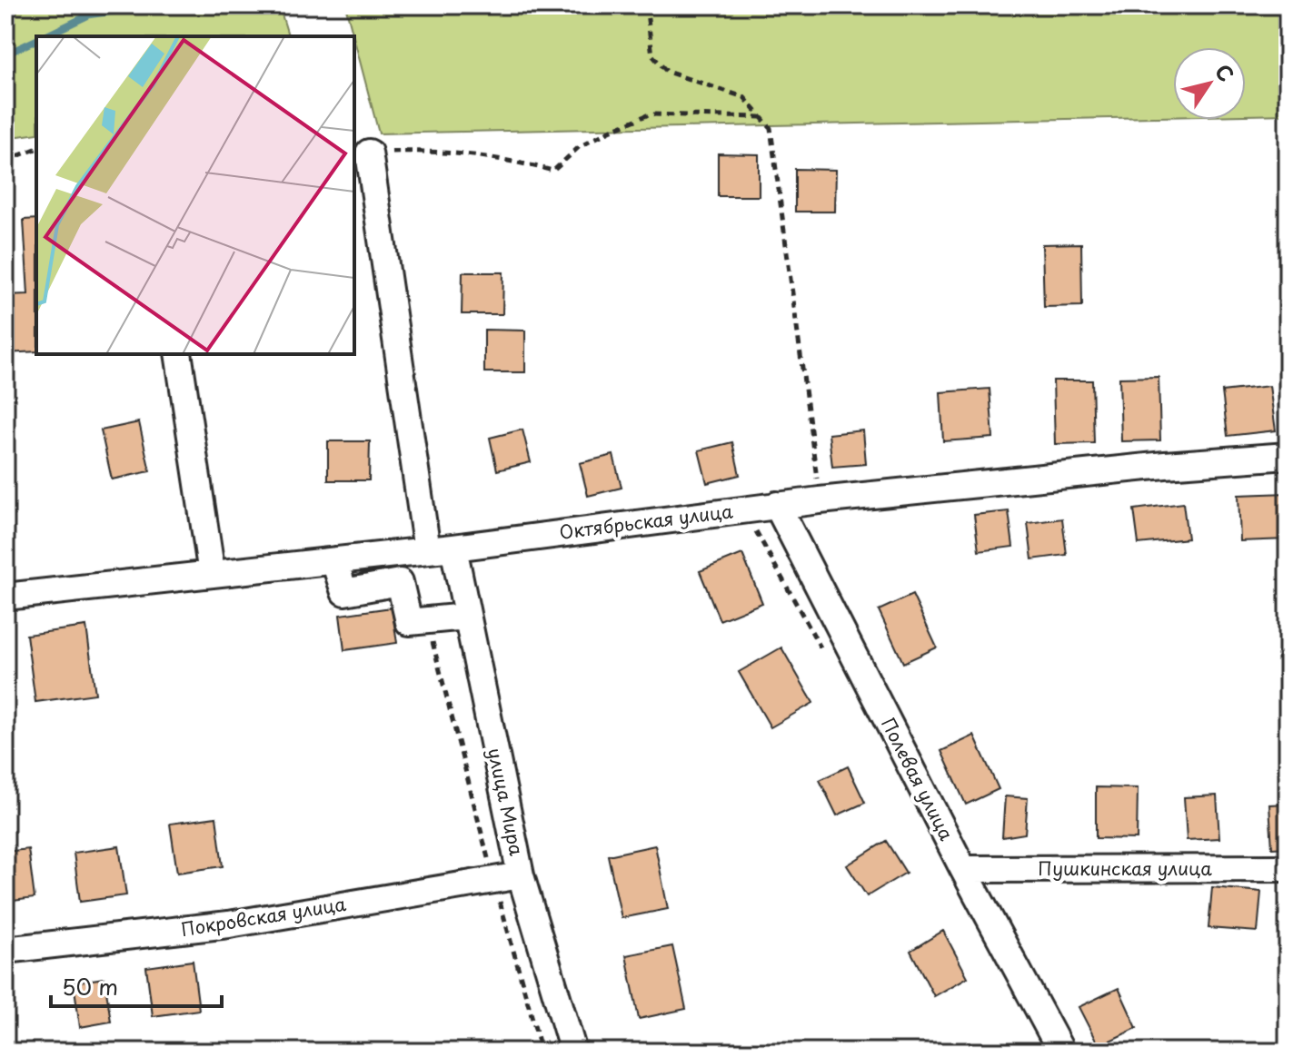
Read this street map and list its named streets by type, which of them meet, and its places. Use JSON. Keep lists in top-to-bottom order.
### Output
{
  "streets": {
    "street": [
      "Октябрьская улица",
      "Полевая улица",
      "улица Мира",
      "Пушкинская улица",
      "Покровская улица"
    ]
  },
  "crossings": [
    ["Октябрьская улица", "Полевая улица"],
    ["Октябрьская улица", "улица Мира"],
    ["Полевая улица", "Пушкинская улица"],
    ["улица Мира", "Покровская улица"]
  ],
  "scale_bar": "50 m",
  "north": "top right"
}
